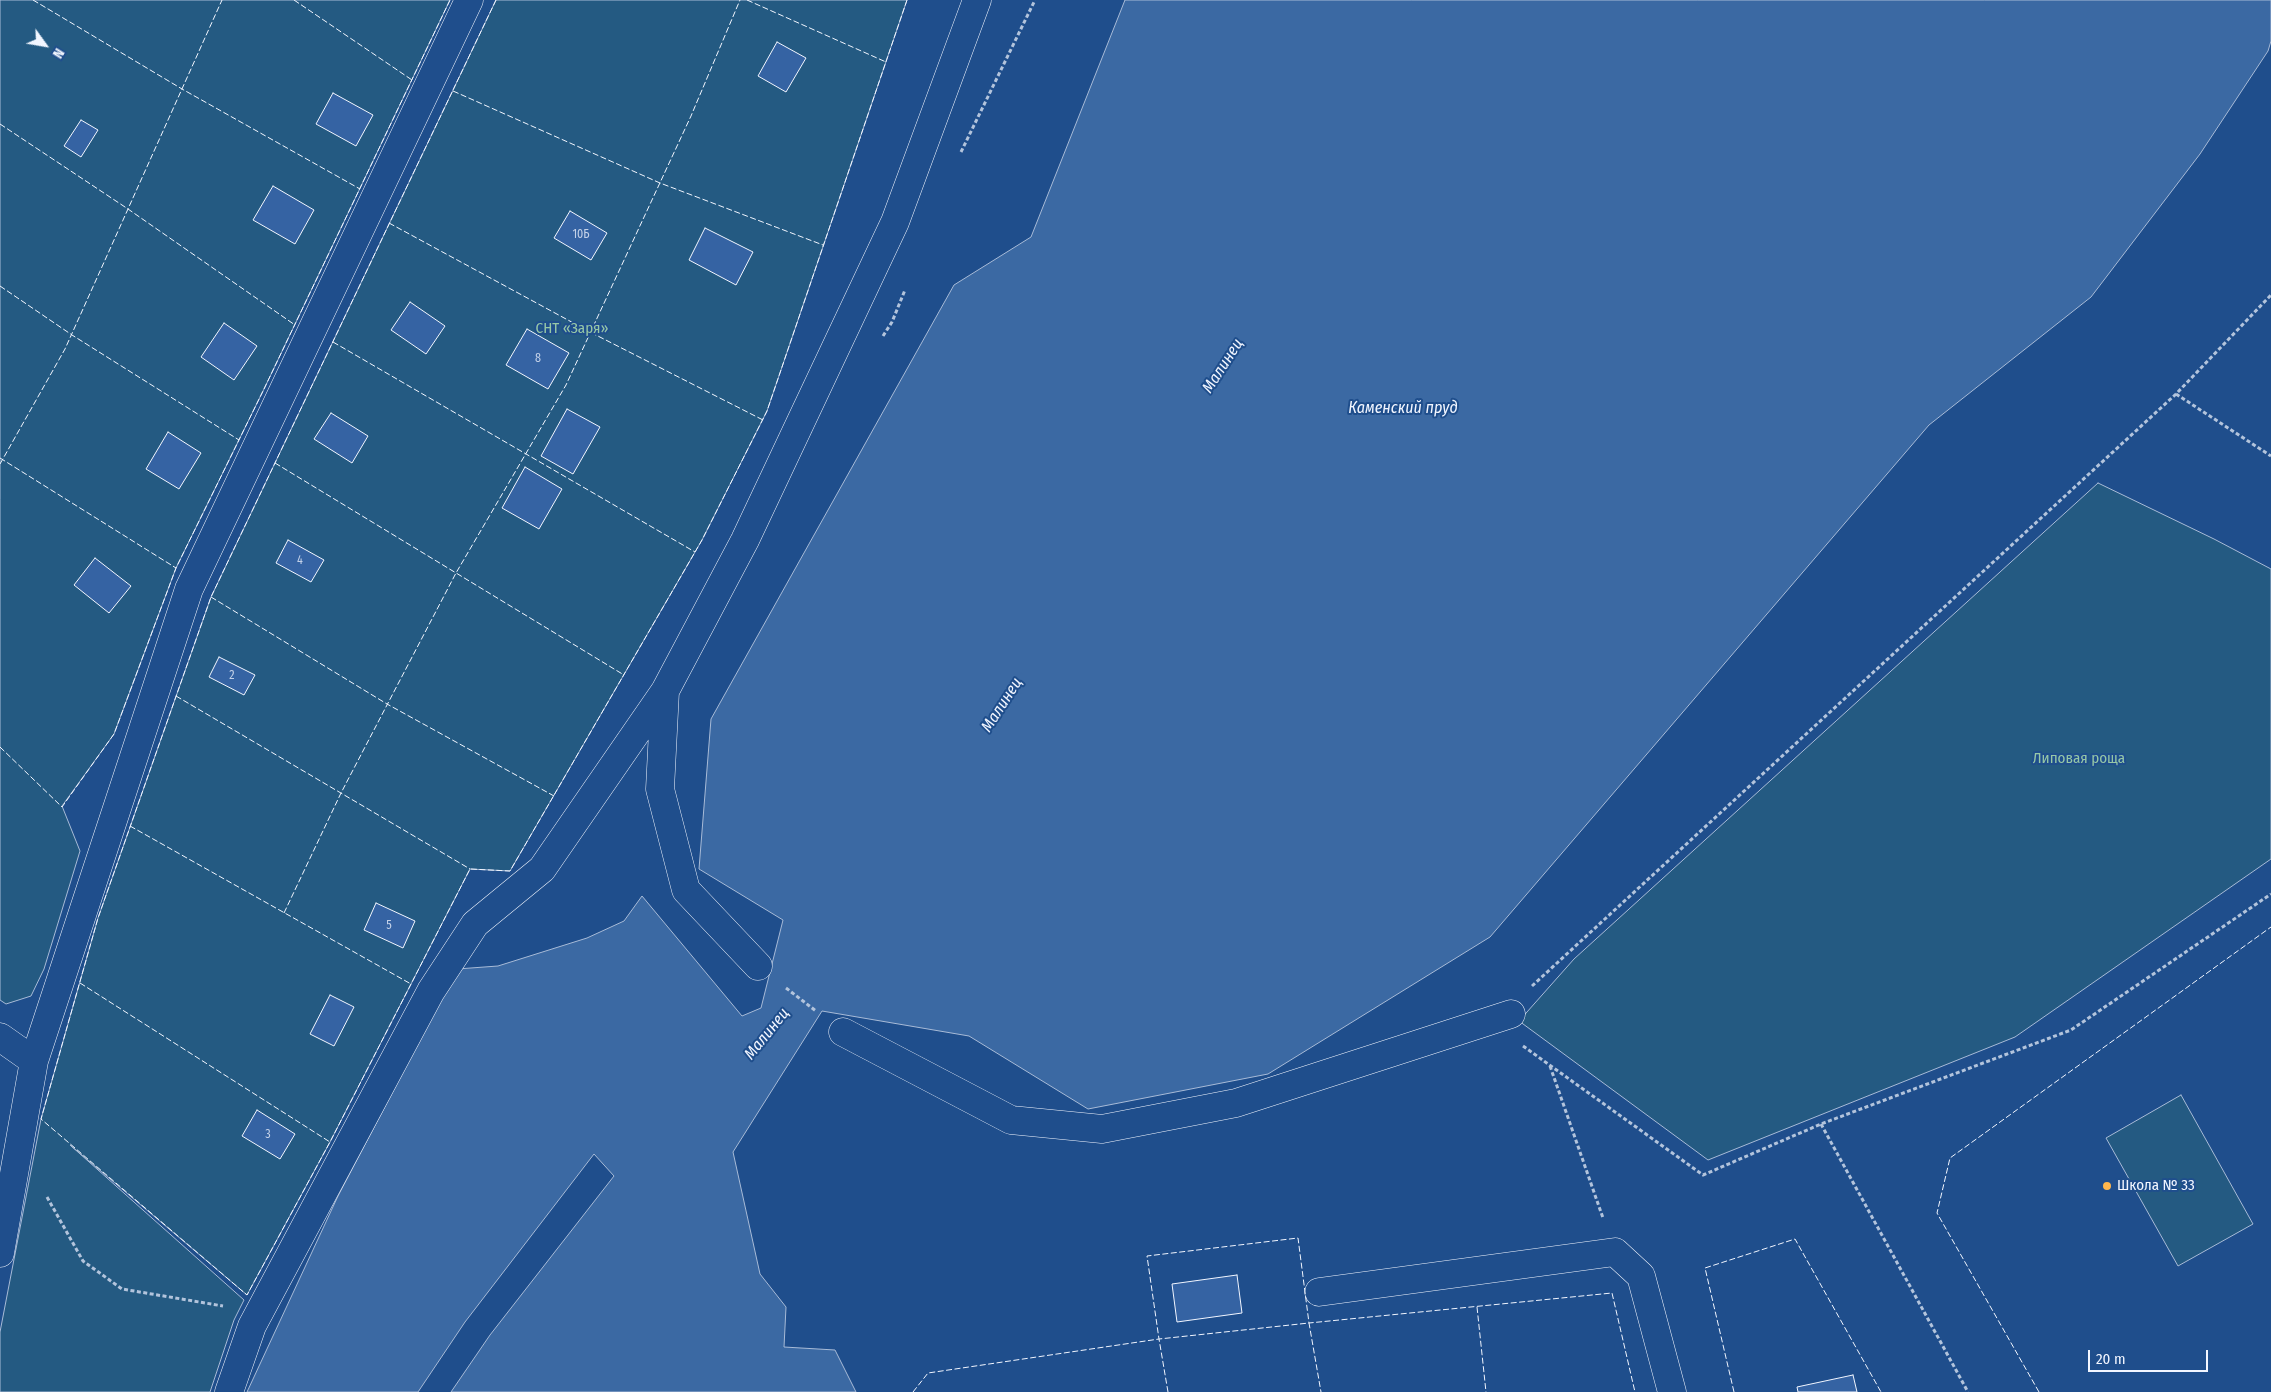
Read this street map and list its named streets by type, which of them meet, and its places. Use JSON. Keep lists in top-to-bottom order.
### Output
{
  "water": ["Малинец", "Каменский пруд"],
  "parks": ["СНТ «Заря»", "Липовая роща"],
  "places": ["Школа № 33"],
  "house_numbers": [
    "10Б",
    "8",
    "4",
    "2",
    "5",
    "3"
  ],
  "scale_bar": "20 m",
  "north": "bottom right"
}
